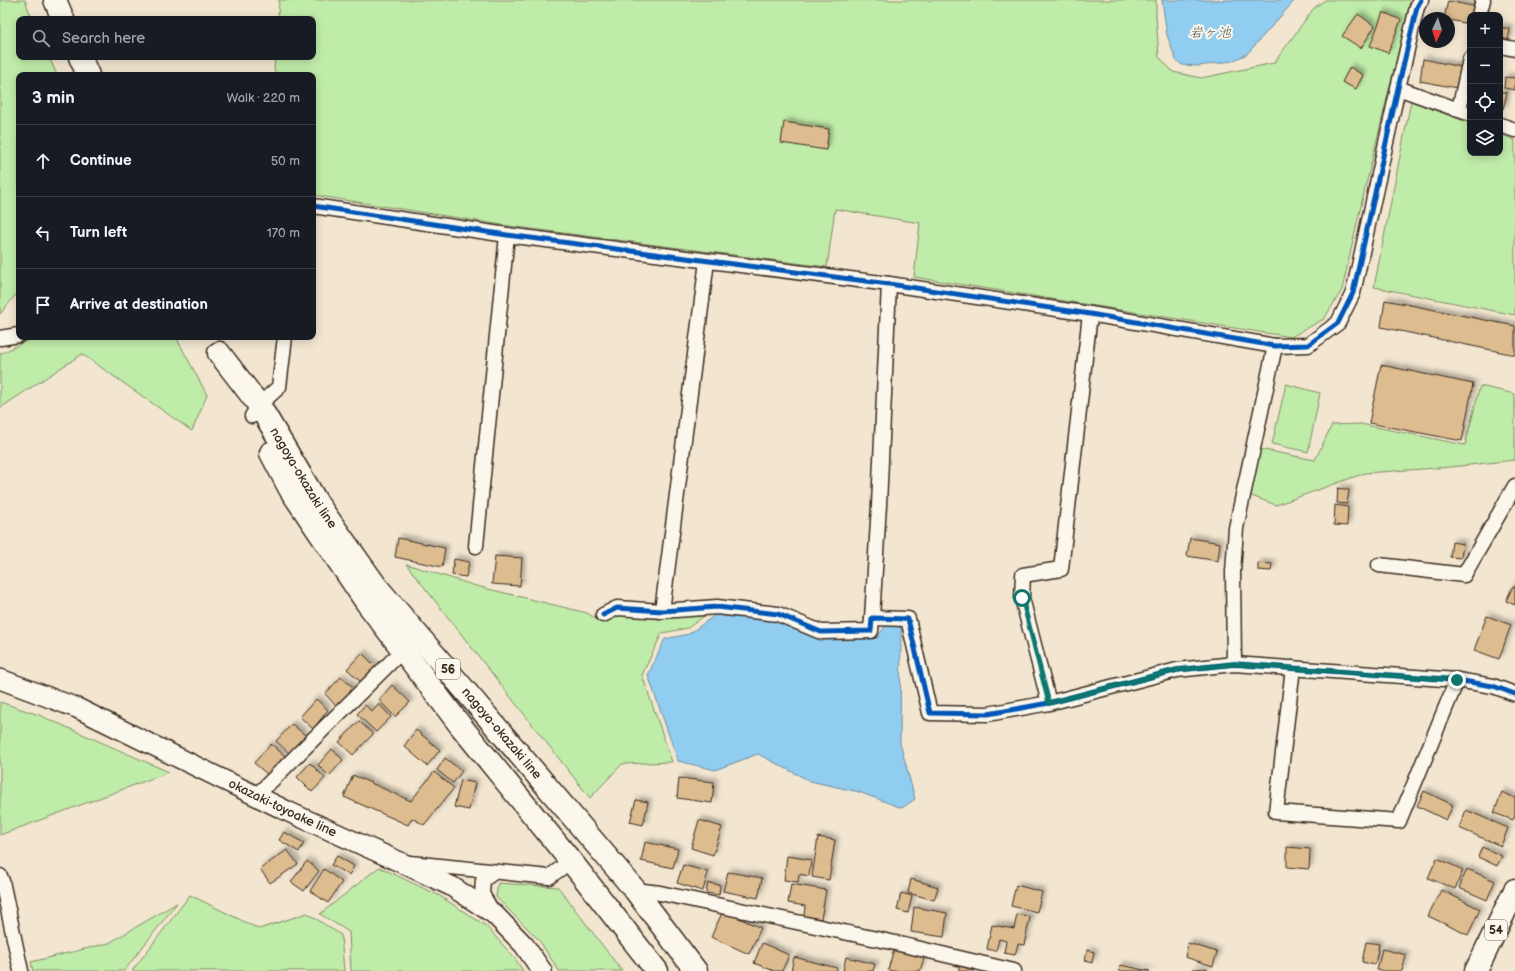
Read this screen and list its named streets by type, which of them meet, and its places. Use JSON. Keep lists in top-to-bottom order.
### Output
{
  "streets": {
    "main road": [
      "nagoya-okazaki line",
      "56",
      "okazaki-toyoake line",
      "54"
    ]
  },
  "water": ["岩ヶ池"],
  "north": "bottom",
  "page": {
    "map_buttons": ["+", "−"],
    "search": "Search here",
    "heading": ["3 min", "Walk · 220 m"],
    "list": [
      ["Continue", "50 m"],
      ["Turn left", "170 m"],
      "Arrive at destination"
    ]
  }
}
